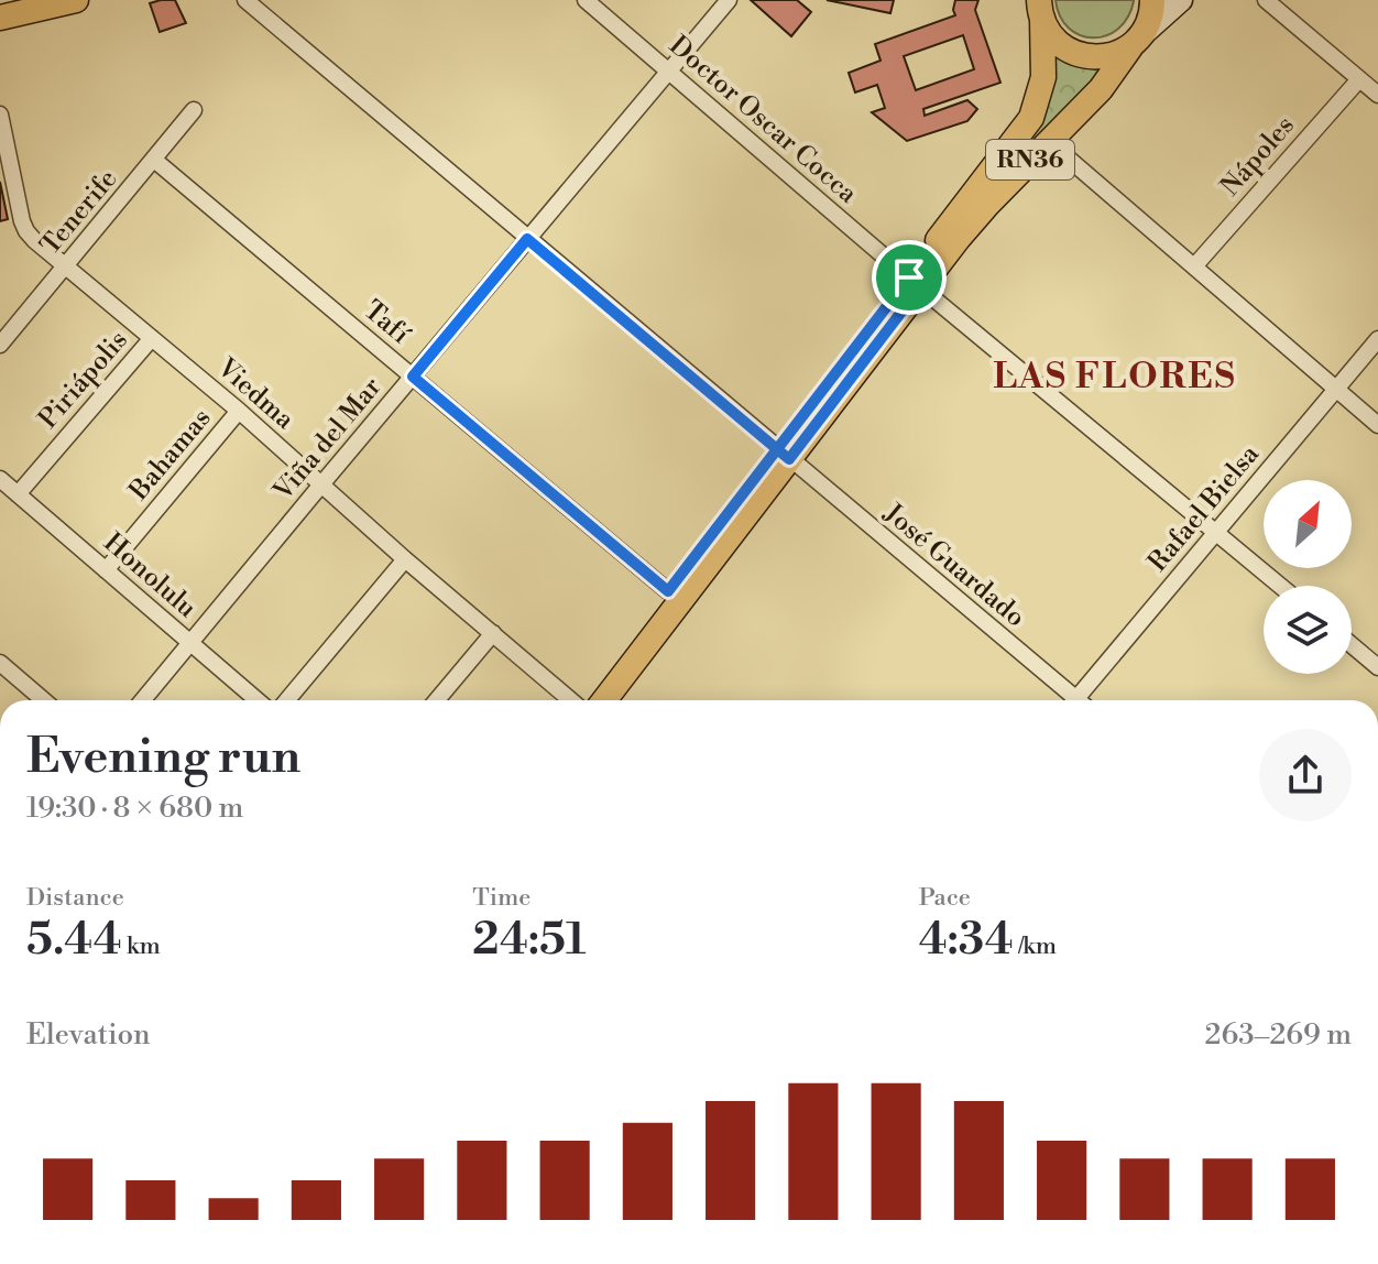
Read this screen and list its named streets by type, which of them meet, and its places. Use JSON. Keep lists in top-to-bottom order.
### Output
{
  "streets": {
    "main road": ["RN36"],
    "street": [
      "Doctor Oscar Cocca",
      "Nápoles",
      "Tenerife",
      "Tafí",
      "Piriápolis",
      "Viedma",
      "Viña del Mar",
      "Bahamas",
      "Rafael Bielsa",
      "José Guardado",
      "Honolulu"
    ]
  },
  "crossings": [
    ["Doctor Oscar Cocca", "RN36"],
    ["Doctor Oscar Cocca", "Viña del Mar"],
    ["Doctor Oscar Cocca", "Rafael Bielsa"],
    ["RN36", "Tafí"],
    ["RN36", "José Guardado"],
    ["Tenerife", "Tafí"],
    ["Tenerife", "Viedma"],
    ["Tafí", "Viña del Mar"],
    ["Piriápolis", "Viedma"],
    ["Piriápolis", "Honolulu"],
    ["Viedma", "Viña del Mar"],
    ["Viedma", "Bahamas"],
    ["Viña del Mar", "José Guardado"],
    ["Viña del Mar", "Honolulu"],
    ["Bahamas", "Honolulu"]
  ],
  "districts": ["LAS FLORES"],
  "north": "top right",
  "page": {
    "heading": ["Evening run", "19:30 · 8 × 680 m"],
    "stats": [
      ["Distance", "5.44 km"],
      ["Time", "24:51"],
      ["Pace", "4:34 /km"]
    ],
    "chart": ["Elevation", "263–269 m"]
  }
}
